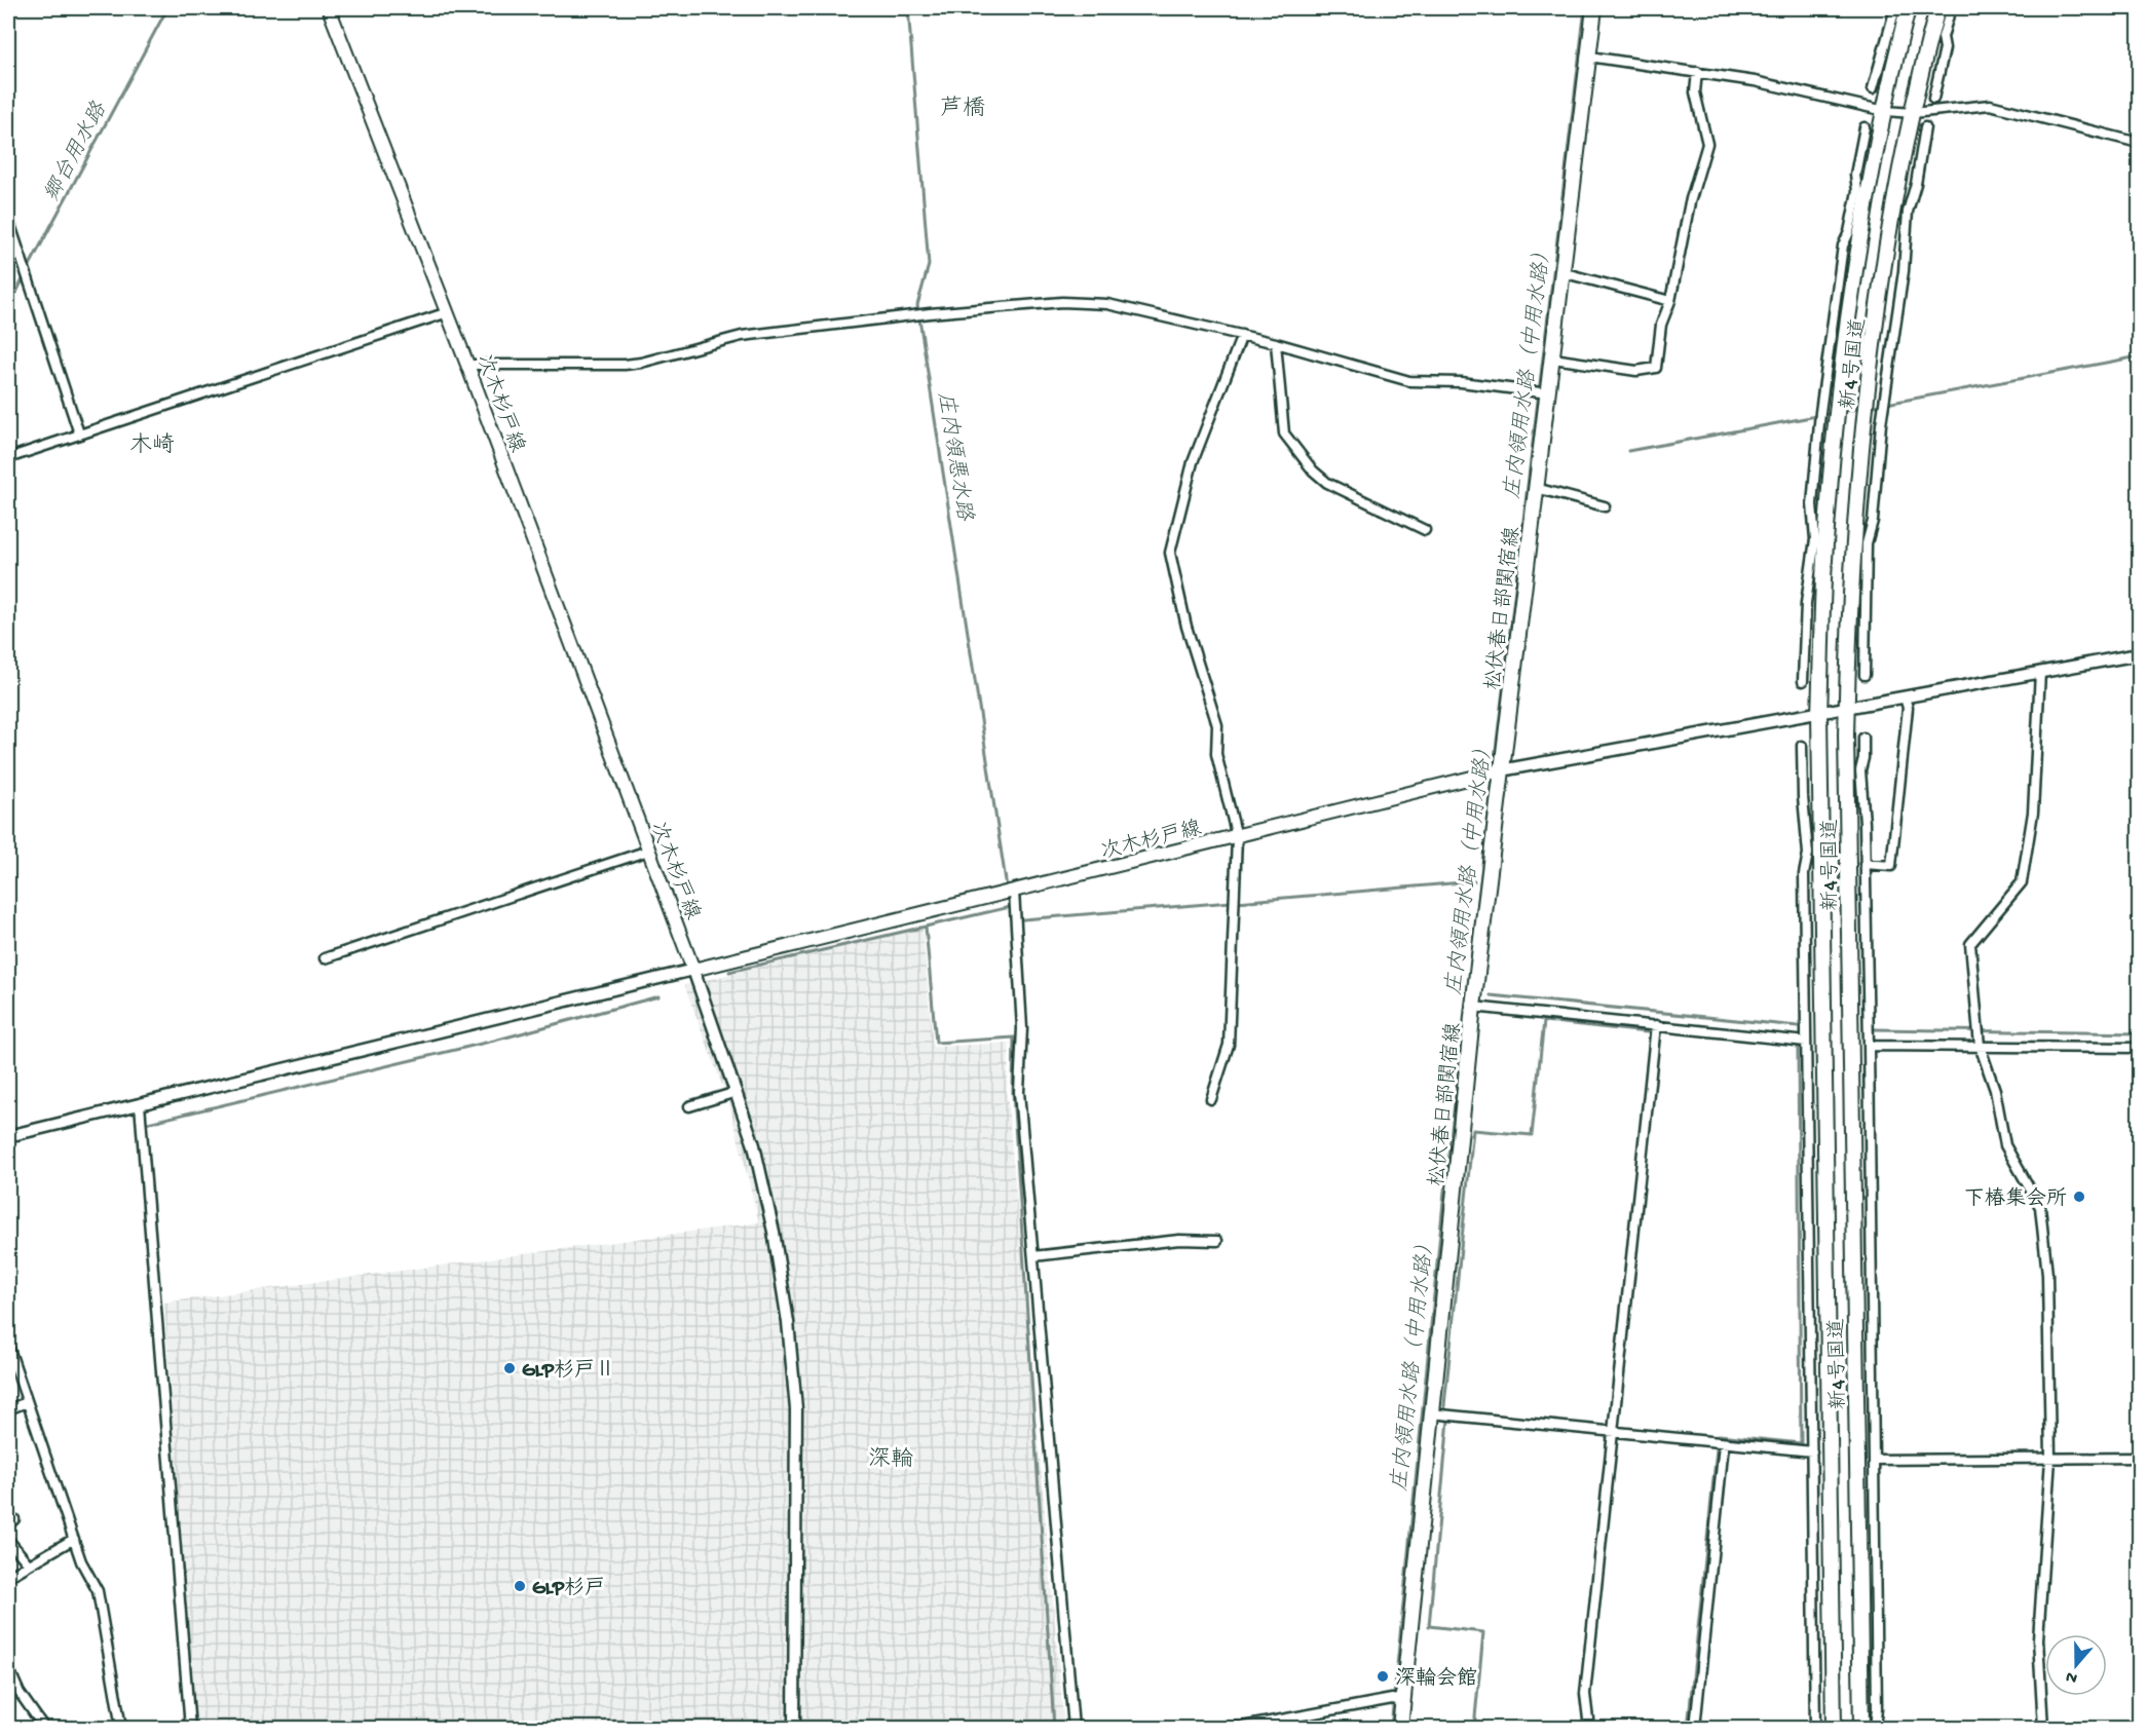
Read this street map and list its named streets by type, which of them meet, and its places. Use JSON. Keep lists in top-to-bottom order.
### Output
{
  "streets": {
    "main road": ["新4号国道", "次木杉戸線", "松伏春日部関宿線"]
  },
  "crossings": [
    ["次木杉戸線", "松伏春日部関宿線"]
  ],
  "districts": ["芦橋", "木崎", "深輪"],
  "water": ["郷台用水路", "庄内領用水路（中用水路）", "庄内領悪水路"],
  "places": [
    "下椿集会所",
    "GLP杉戸Ⅱ",
    "GLP杉戸",
    "深輪会館"
  ],
  "north": "bottom"
}
